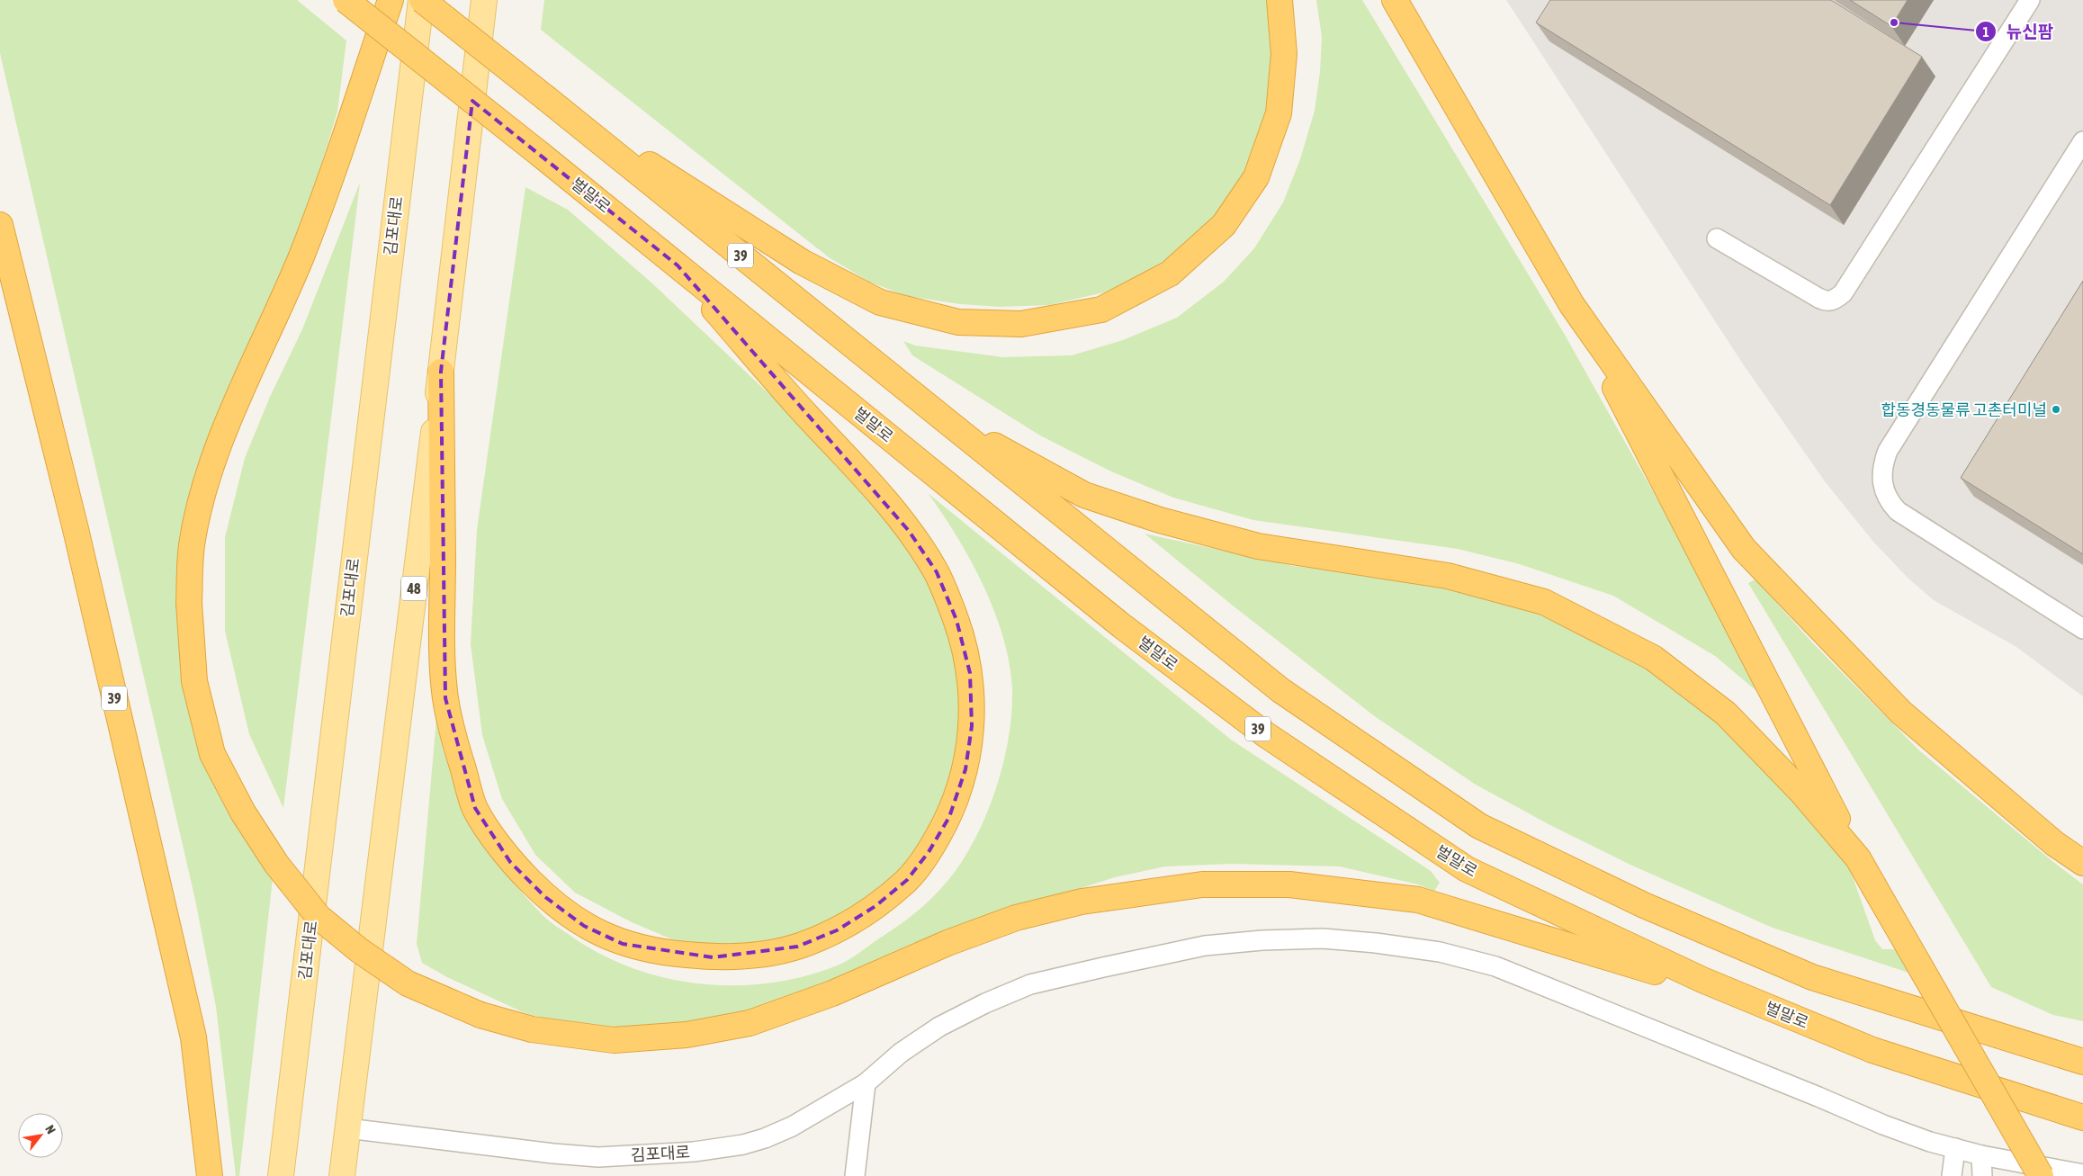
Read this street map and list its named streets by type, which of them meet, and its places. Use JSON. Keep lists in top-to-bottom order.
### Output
{
  "streets": {
    "highway": ["벌말로", "39"],
    "main road": ["김포대로", "48"]
  },
  "crossings": [
    ["김포대로", "39"],
    ["김포대로", "48"]
  ],
  "places": ["뉴신팜", "합동경동물류 고촌터미널"],
  "north": "top right"
}
